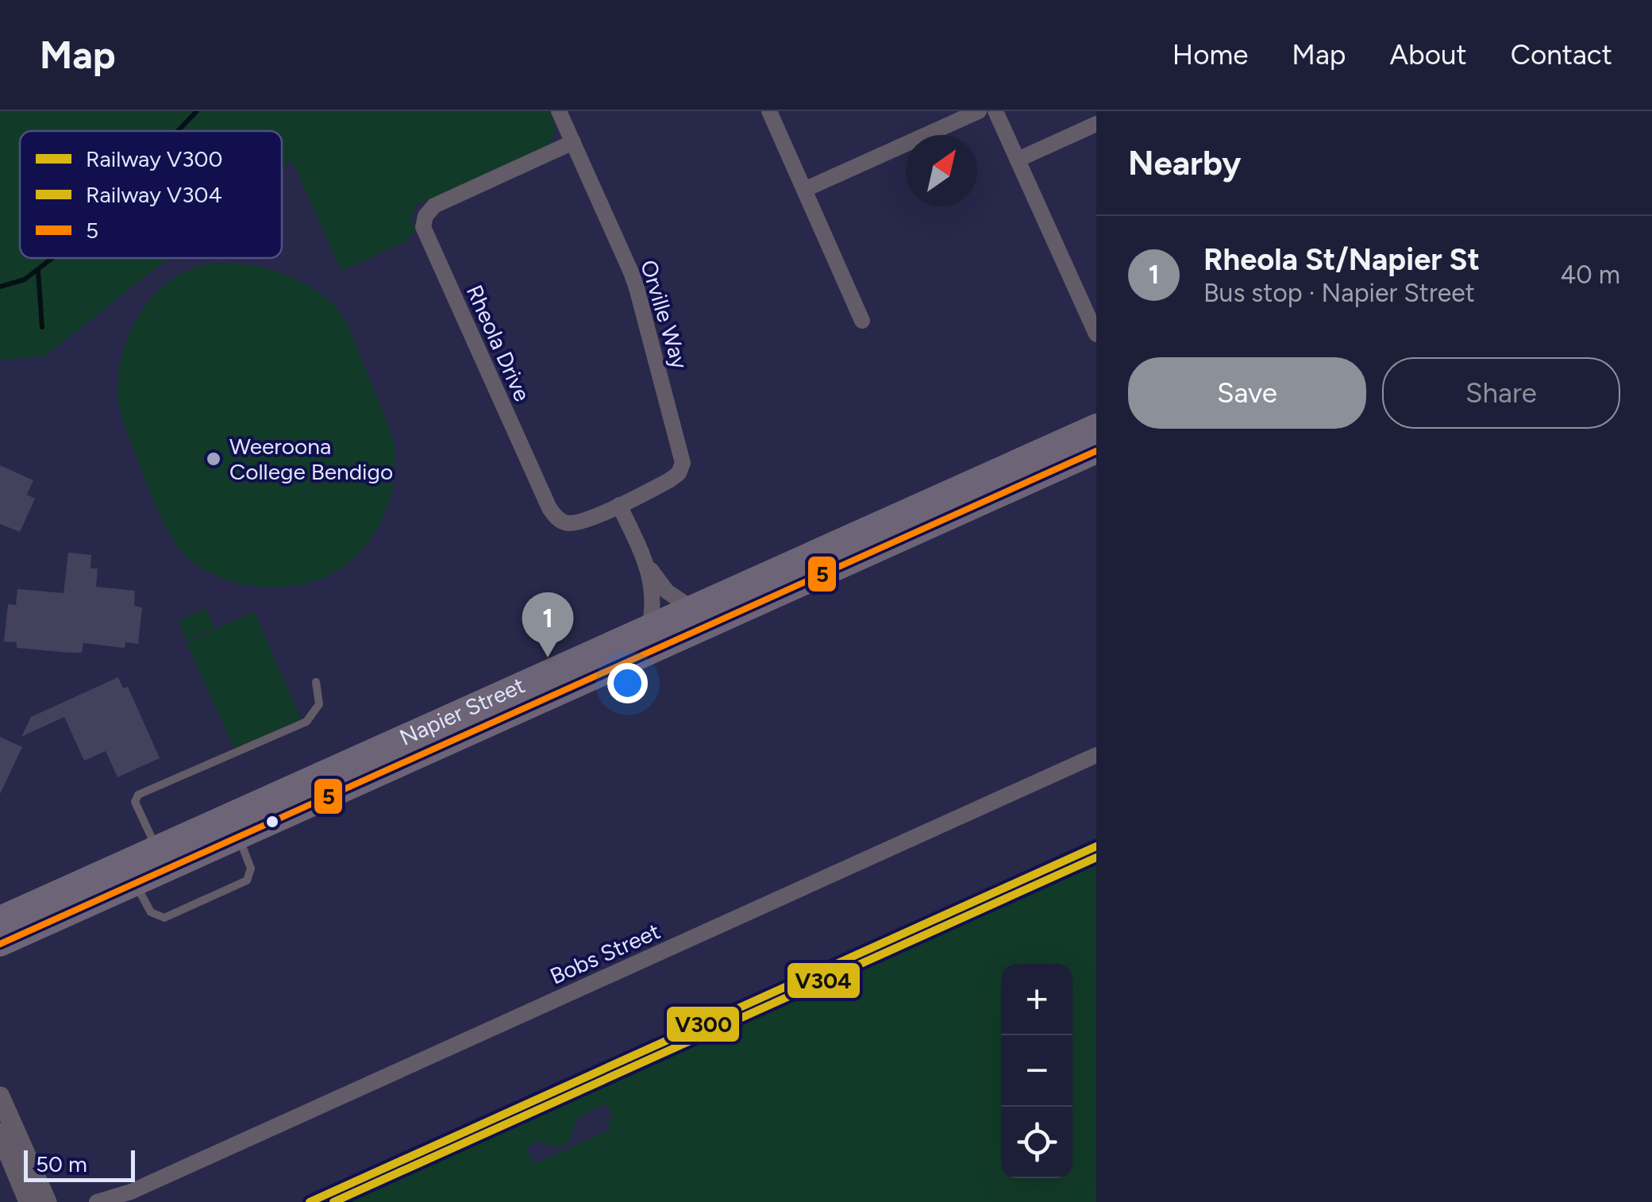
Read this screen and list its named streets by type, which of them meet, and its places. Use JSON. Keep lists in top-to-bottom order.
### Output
{
  "streets": {
    "highway": ["Napier Street"],
    "street": ["Orville Way", "Rheola Drive", "Bobs Street"]
  },
  "crossings": [
    ["Orville Way", "Rheola Drive"]
  ],
  "places": ["Weeroona College Bendigo"],
  "lines": ["transit line 5", "rail line V300", "rail line V304"],
  "legend": ["Railway V300", "Railway V304", "5"],
  "scale_bar": "50 m",
  "north": "top right",
  "page": {
    "header": "Map",
    "nav": [
      "Home",
      "Map",
      "About",
      "Contact"
    ],
    "heading": "Nearby",
    "list": [
      {
        "mark": "1",
        "name": "Rheola St/Napier St",
        "note": "Bus stop · Napier Street",
        "value": "40 m"
      }
    ],
    "buttons": ["Save", "Share"],
    "pins": "1",
    "map_buttons": ["+", "−"],
    "scale": "50 m"
  }
}
